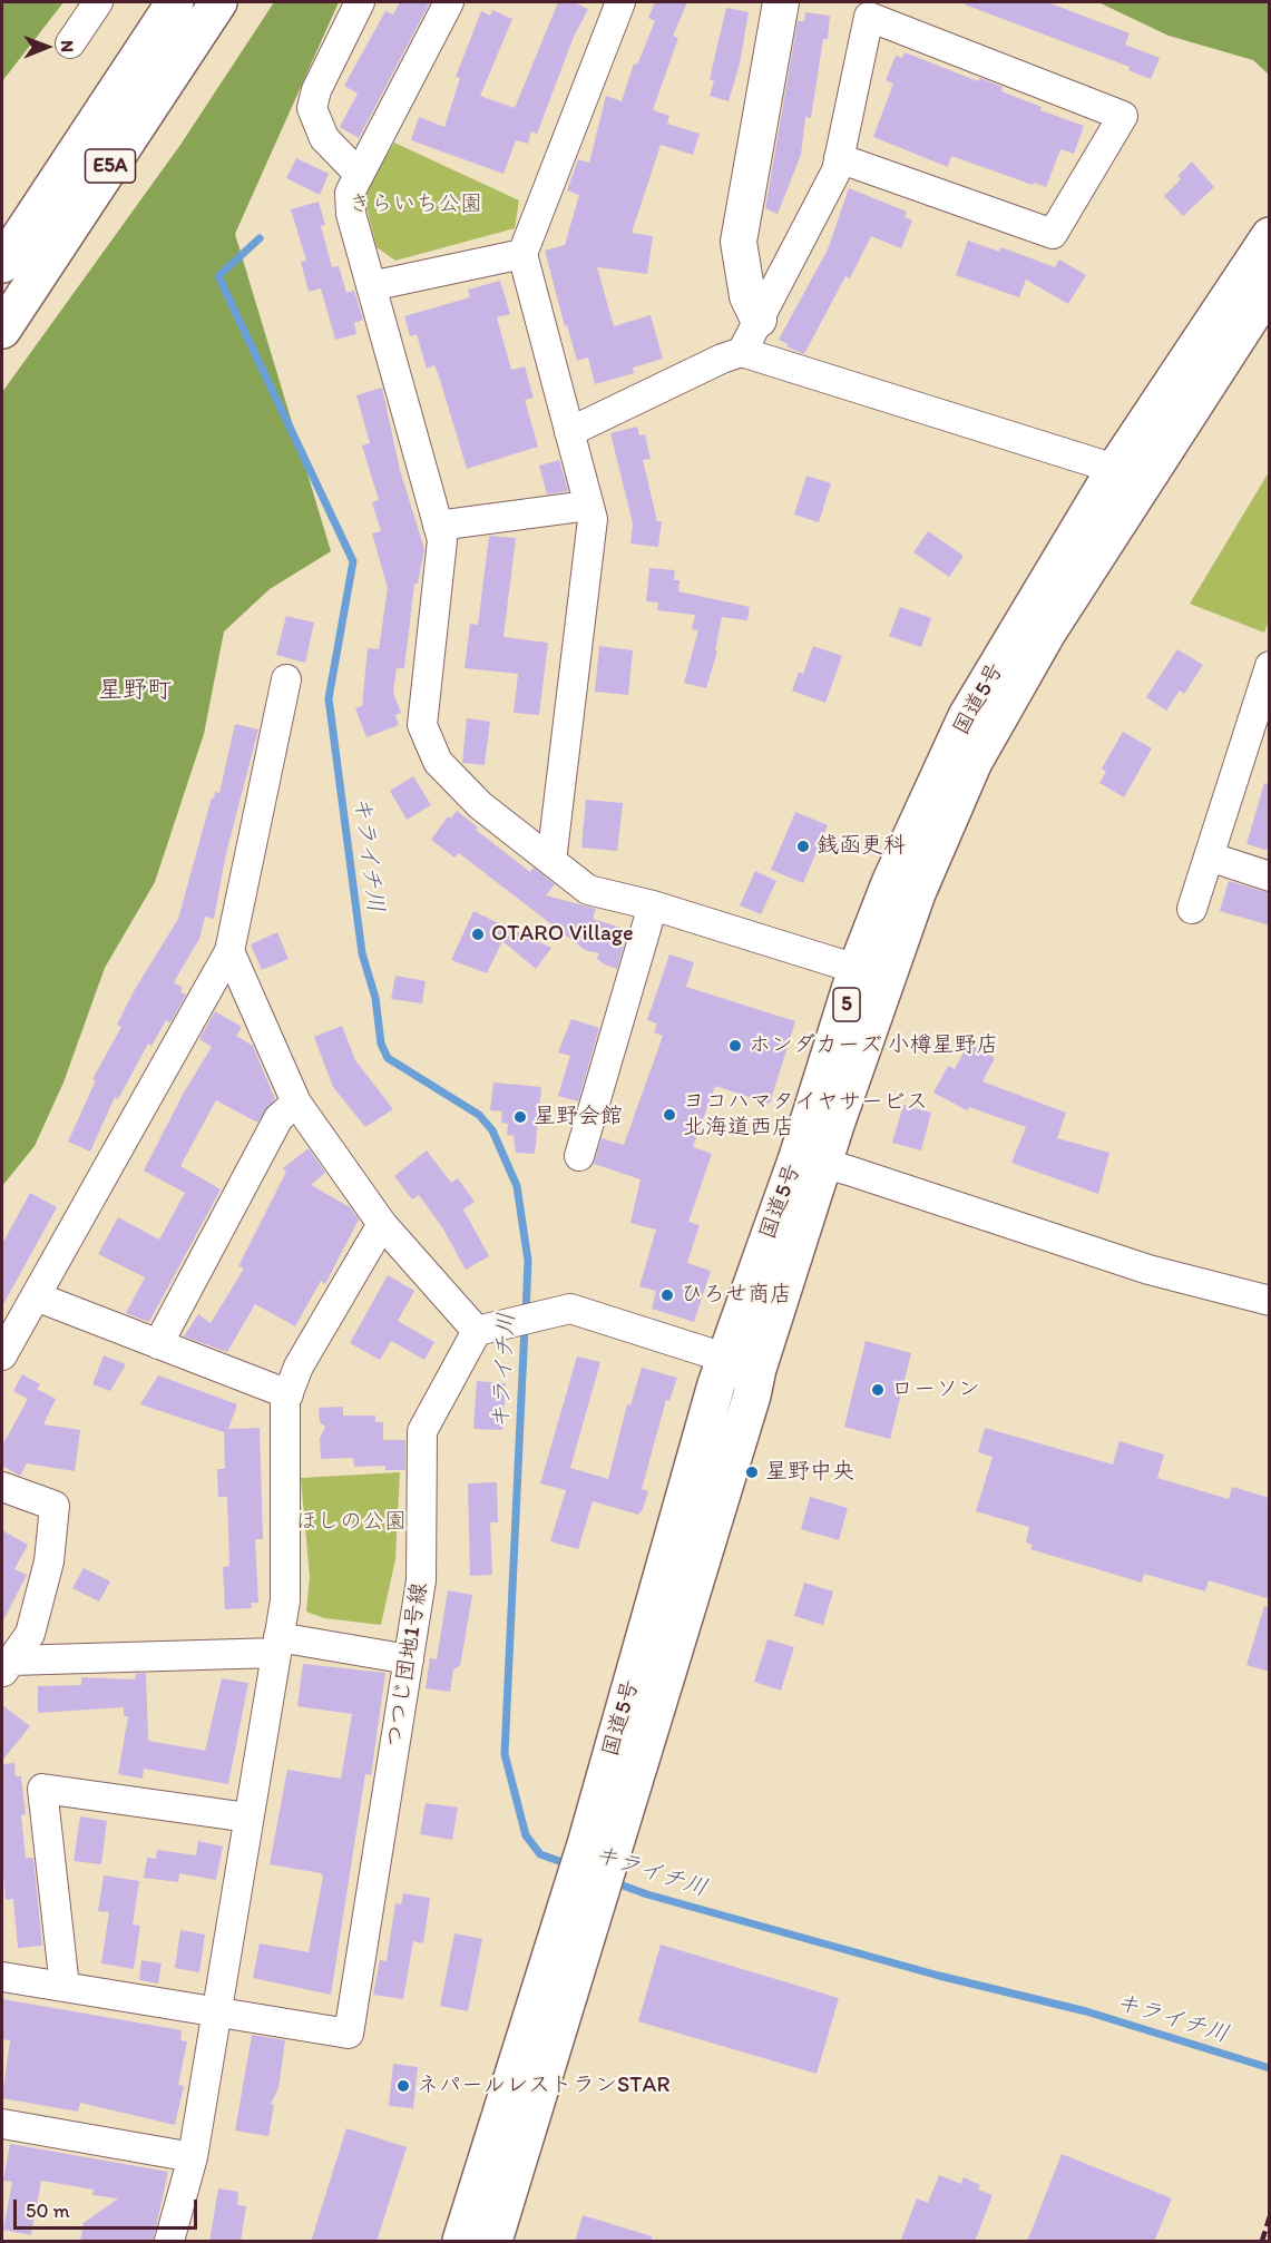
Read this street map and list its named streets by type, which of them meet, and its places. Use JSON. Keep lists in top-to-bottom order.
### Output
{
  "streets": {
    "highway": ["E5A", "国道5号", "5"],
    "street": ["つつじ団地1号線"]
  },
  "districts": ["星野町"],
  "water": ["キライチ川"],
  "parks": ["きらいち公園", "ほしの公園"],
  "places": [
    "銭函更科",
    "OTARO Village",
    "ホンダカーズ 小樽星野店",
    "ヨコハマタイヤサービス 北海道西店",
    "星野会館",
    "ひろせ商店",
    "ローソン",
    "星野中央",
    "ネパールレストランSTAR"
  ],
  "scale_bar": "50 m",
  "north": "right"
}
